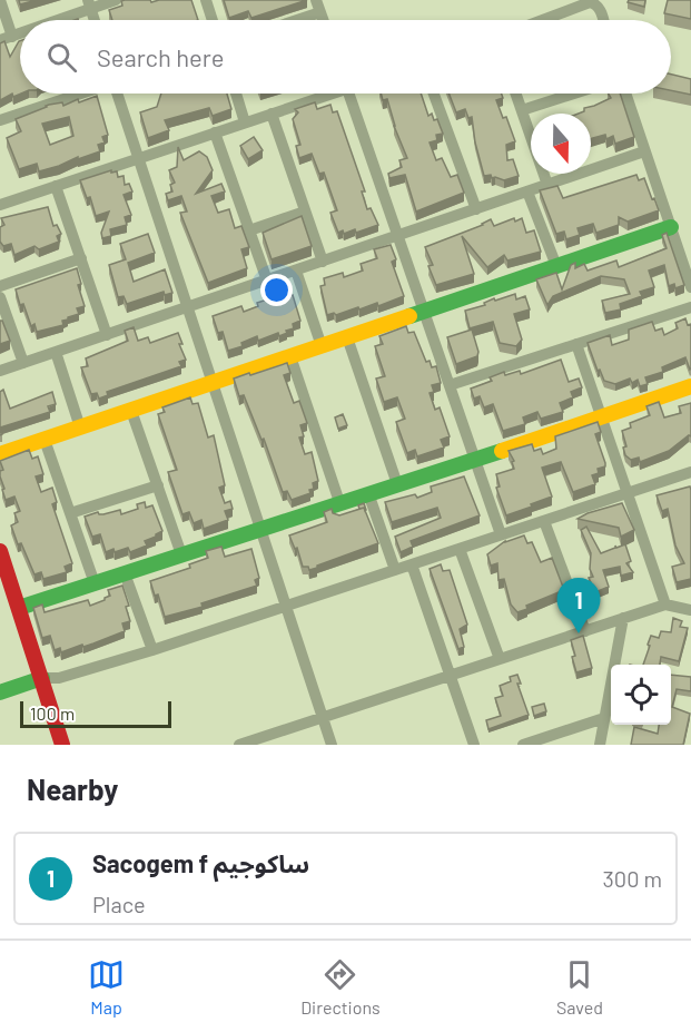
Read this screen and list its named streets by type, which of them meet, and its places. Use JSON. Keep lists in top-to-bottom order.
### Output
{
  "scale_bar": "100 m",
  "north": "bottom",
  "page": {
    "search": "Search here",
    "pins": "1",
    "scale": "100 m",
    "heading": "Nearby",
    "list": [
      {
        "mark": "1",
        "name": "Sacogem f ساكوجيم",
        "note": "Place",
        "value": "300 m"
      }
    ],
    "nav": ["Map", "Directions", "Saved"]
  }
}
